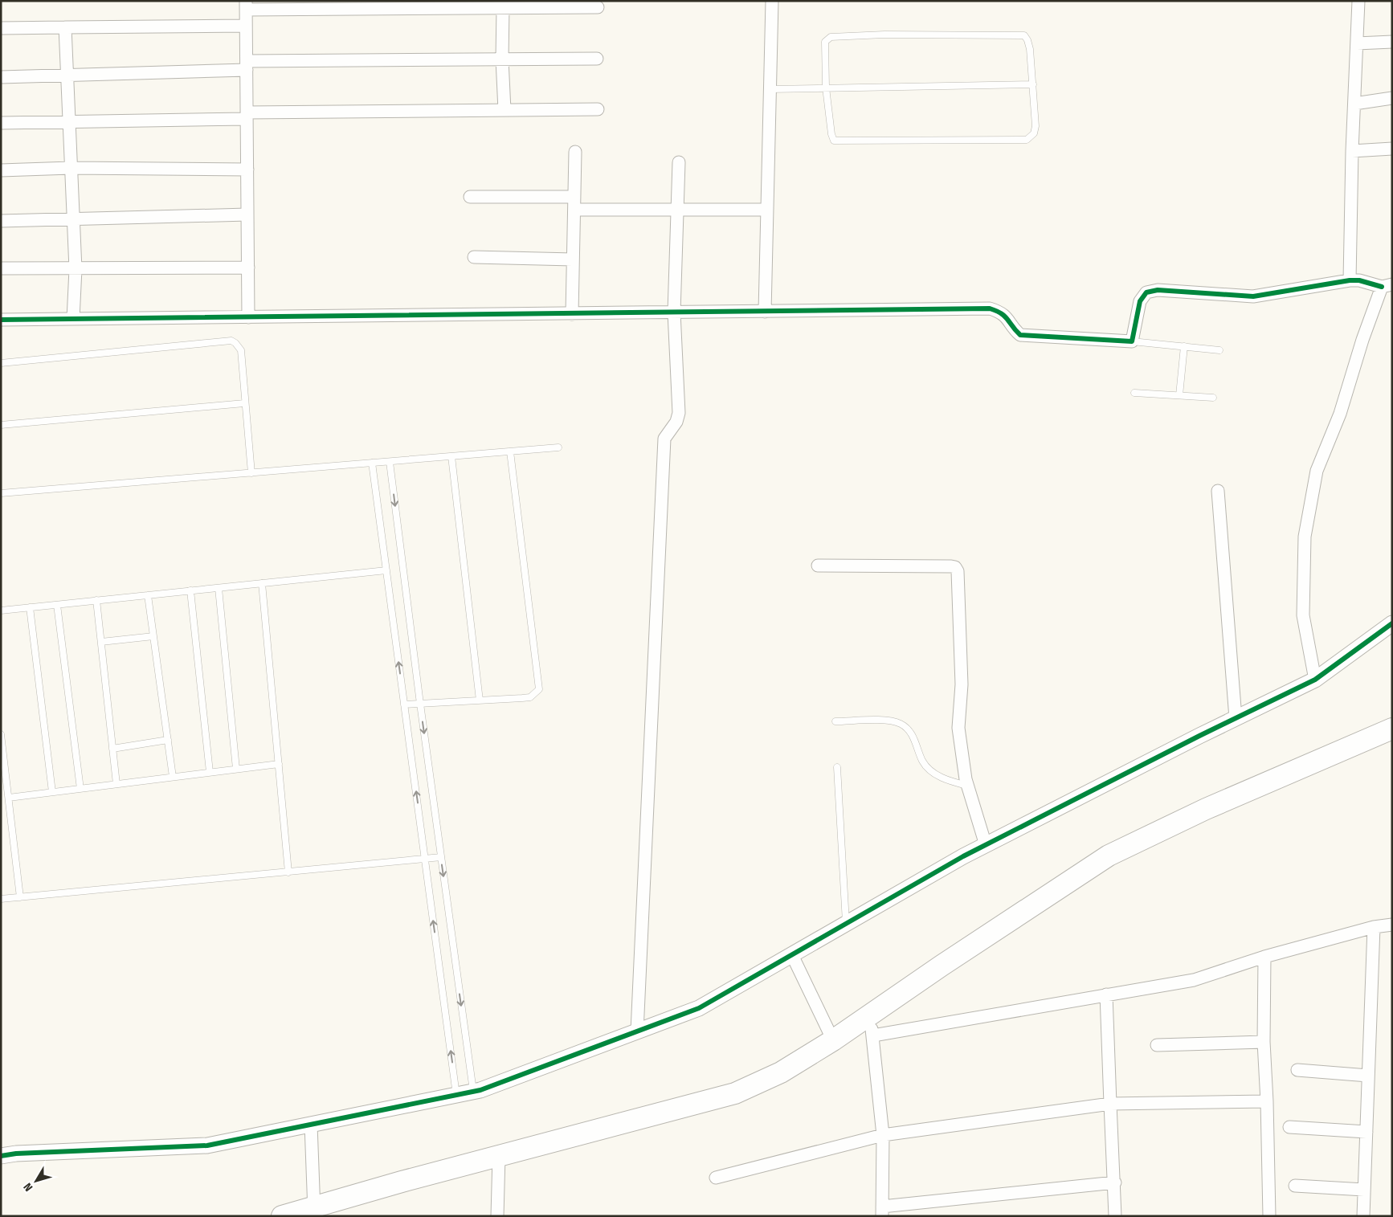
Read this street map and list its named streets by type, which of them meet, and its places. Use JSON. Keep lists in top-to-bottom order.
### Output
{
  "north": "bottom left"
}
